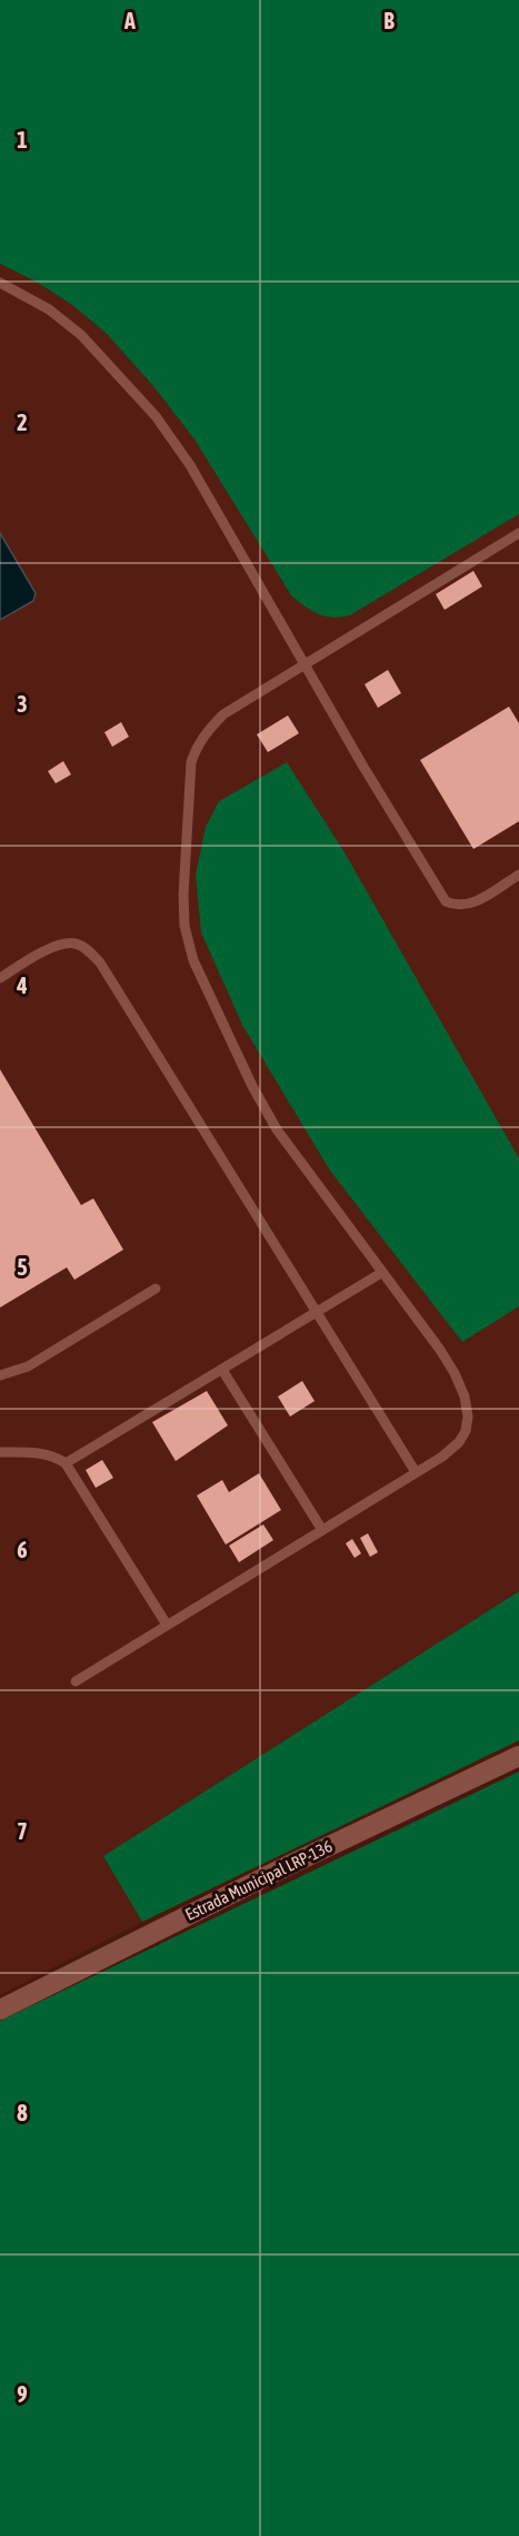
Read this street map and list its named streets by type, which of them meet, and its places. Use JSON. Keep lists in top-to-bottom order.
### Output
{
  "streets": {
    "street": ["Estrada Municipal LRP-136"]
  },
  "grid": {
    "columns": ["A", "B"],
    "rows": [
      "1",
      "2",
      "3",
      "4",
      "5",
      "6",
      "7",
      "8",
      "9"
    ]
  }
}
